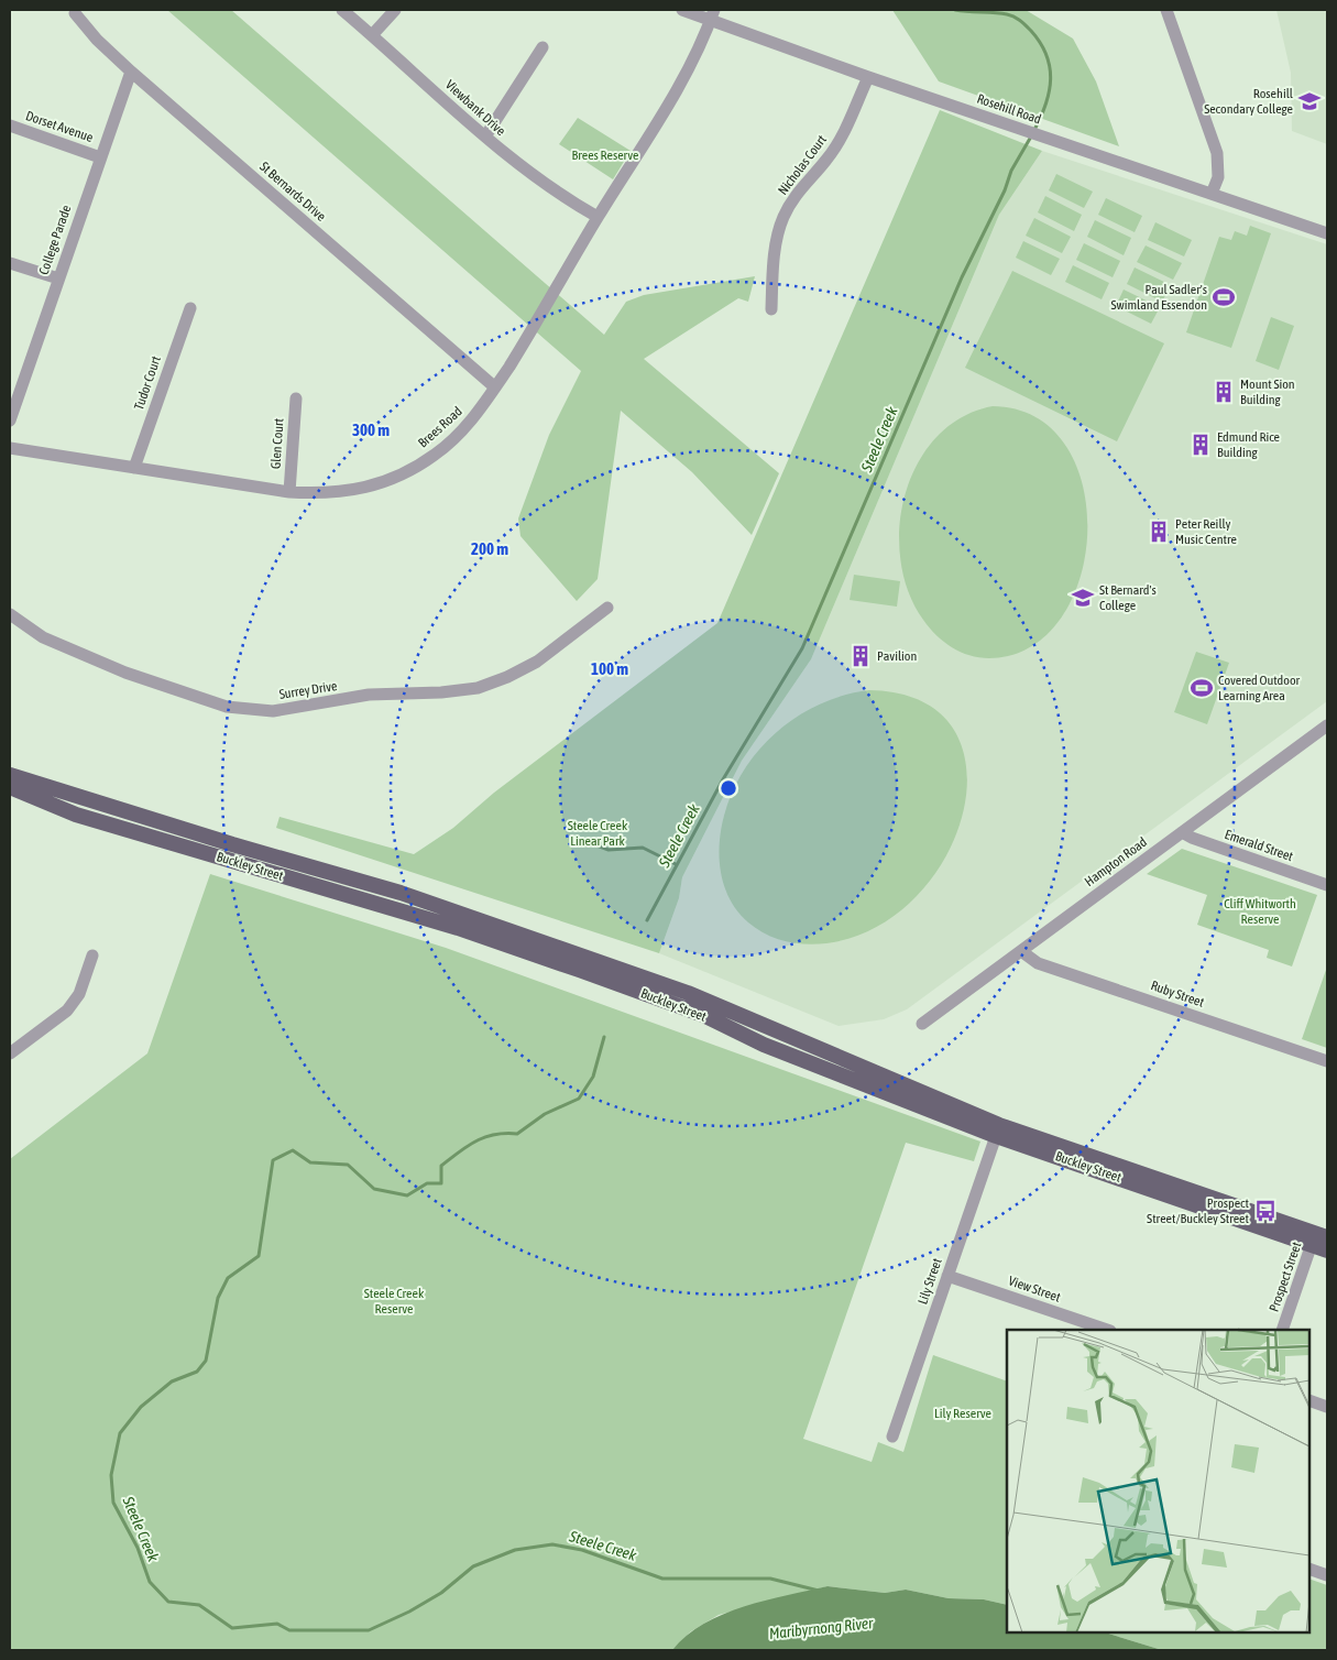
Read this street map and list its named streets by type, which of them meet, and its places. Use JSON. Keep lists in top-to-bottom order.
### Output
{
  "streets": {
    "main road": ["Buckley Street"],
    "street": [
      "Viewbank Drive",
      "Rosehill Road",
      "Dorset Avenue",
      "Nicholas Court",
      "St Bernards Drive",
      "College Parade",
      "Tudor Court",
      "Brees Road",
      "Glen Court",
      "Surrey Drive",
      "Emerald Street",
      "Hampton Road",
      "Ruby Street",
      "Prospect Street",
      "Lily Street",
      "View Street"
    ]
  },
  "crossings": [
    ["Viewbank Drive", "Brees Road"],
    ["Rosehill Road", "Nicholas Court"],
    ["Rosehill Road", "Brees Road"],
    ["Dorset Avenue", "College Parade"],
    ["St Bernards Drive", "College Parade"],
    ["St Bernards Drive", "Brees Road"],
    ["Tudor Court", "Brees Road"],
    ["Brees Road", "Glen Court"],
    ["Emerald Street", "Hampton Road"],
    ["Hampton Road", "Ruby Street"],
    ["Buckley Street", "Prospect Street"],
    ["Buckley Street", "Lily Street"],
    ["Lily Street", "View Street"]
  ],
  "water": ["Steele Creek", "Maribyrnong River"],
  "parks": [
    "Brees Reserve",
    "Steele Creek Linear Park",
    "Cliff Whitworth Reserve",
    "Steele Creek Reserve",
    "Lily Reserve"
  ],
  "places": {
    "school or university": ["Rosehill Secondary College", "St Bernard's College"],
    "sports": ["Paul Sadler's Swimland Essendon", "Covered Outdoor Learning Area"],
    "building": [
      "Mount Sion Building",
      "Edmund Rice Building",
      "Peter Reilly Music Centre",
      "Pavilion"
    ],
    "bus stop": ["Prospect Street/Buckley Street"]
  },
  "rings": ["300 m", "200 m", "100 m"]
}
